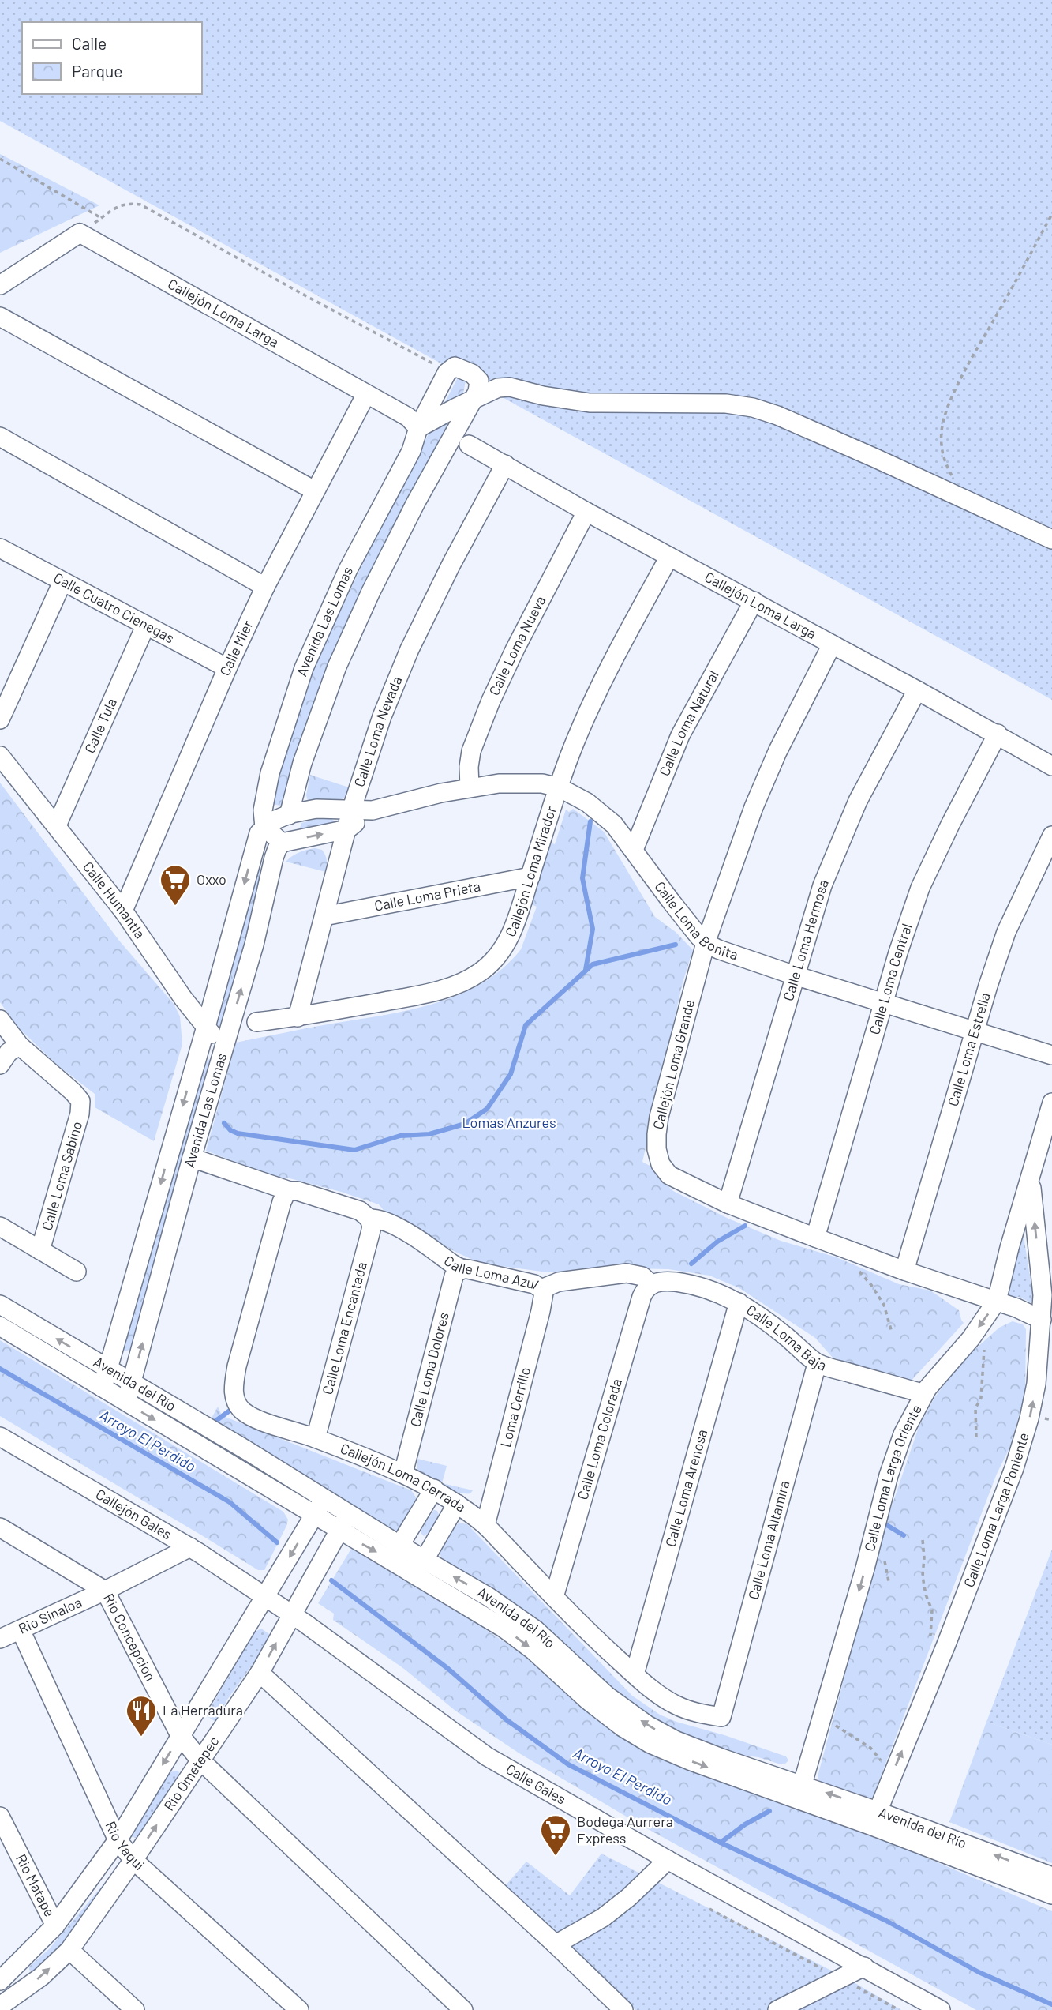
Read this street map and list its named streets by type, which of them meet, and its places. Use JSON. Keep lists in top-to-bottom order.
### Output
{
  "streets": {
    "street": [
      "Callejón Loma Larga",
      "Calle Cuatro Cienegas",
      "Avenida Las Lomas",
      "Calle Loma Nueva",
      "Calle Mier",
      "Calle Loma Natural",
      "Calle Tula",
      "Calle Loma Nevada",
      "Callejón Loma Mirador",
      "Calle Loma Prieta",
      "Calle Humantla",
      "Calle Loma Bonita",
      "Calle Loma Hermosa",
      "Calle Loma Central",
      "Calle Loma Estrella",
      "Callejón Loma Grande",
      "Calle Loma Sabino",
      "Calle Loma Azul",
      "Calle Loma Encantada",
      "Calle Loma Baja",
      "Calle Loma Dolores",
      "Avenida del Río",
      "Loma Cerrillo",
      "Calle Loma Colorada",
      "Calle Loma Larga Oriente",
      "Callejón Loma Cerrada",
      "Calle Loma Arenosa",
      "Calle Loma Larga Poniente",
      "Callejón Gales",
      "Calle Loma Altamira",
      "Rio Sinaloa",
      "Rio Concepcion",
      "Rio Ometepec",
      "Calle Gales",
      "Rio Yaqui",
      "Rio Matape"
    ]
  },
  "crossings": [
    ["Callejón Loma Larga", "Avenida Las Lomas"],
    ["Callejón Loma Larga", "Calle Loma Nueva"],
    ["Callejón Loma Larga", "Calle Mier"],
    ["Callejón Loma Larga", "Calle Loma Natural"],
    ["Callejón Loma Larga", "Calle Loma Nevada"],
    ["Callejón Loma Larga", "Callejón Loma Mirador"],
    ["Callejón Loma Larga", "Calle Loma Hermosa"],
    ["Callejón Loma Larga", "Calle Loma Central"],
    ["Callejón Loma Larga", "Callejón Loma Grande"],
    ["Calle Cuatro Cienegas", "Calle Mier"],
    ["Calle Cuatro Cienegas", "Calle Tula"],
    ["Avenida Las Lomas", "Calle Humantla"],
    ["Avenida Las Lomas", "Calle Loma Bonita"],
    ["Avenida Las Lomas", "Avenida del Río"],
    ["Calle Loma Nueva", "Calle Loma Bonita"],
    ["Calle Mier", "Calle Humantla"],
    ["Calle Loma Natural", "Calle Loma Bonita"],
    ["Calle Tula", "Calle Humantla"],
    ["Calle Loma Nevada", "Callejón Loma Mirador"],
    ["Calle Loma Nevada", "Calle Loma Prieta"],
    ["Calle Loma Nevada", "Calle Loma Bonita"],
    ["Callejón Loma Mirador", "Calle Loma Prieta"],
    ["Callejón Loma Mirador", "Calle Loma Bonita"],
    ["Calle Loma Bonita", "Calle Loma Hermosa"],
    ["Calle Loma Bonita", "Calle Loma Central"],
    ["Calle Loma Bonita", "Calle Loma Estrella"],
    ["Calle Loma Bonita", "Callejón Loma Grande"],
    ["Calle Loma Hermosa", "Callejón Loma Grande"],
    ["Calle Loma Central", "Callejón Loma Grande"],
    ["Calle Loma Estrella", "Callejón Loma Grande"],
    ["Callejón Loma Grande", "Calle Loma Larga Oriente"],
    ["Callejón Loma Grande", "Calle Loma Larga Poniente"],
    ["Calle Loma Azul", "Calle Loma Encantada"],
    ["Calle Loma Azul", "Calle Loma Baja"],
    ["Calle Loma Azul", "Calle Loma Dolores"],
    ["Calle Loma Azul", "Loma Cerrillo"],
    ["Calle Loma Azul", "Calle Loma Colorada"],
    ["Calle Loma Encantada", "Callejón Loma Cerrada"],
    ["Calle Loma Baja", "Calle Loma Colorada"],
    ["Calle Loma Baja", "Calle Loma Larga Oriente"],
    ["Calle Loma Baja", "Calle Loma Arenosa"],
    ["Calle Loma Baja", "Calle Loma Altamira"],
    ["Calle Loma Dolores", "Callejón Loma Cerrada"],
    ["Avenida del Río", "Calle Loma Larga Oriente"],
    ["Avenida del Río", "Calle Loma Larga Poniente"],
    ["Avenida del Río", "Rio Ometepec"],
    ["Loma Cerrillo", "Callejón Loma Cerrada"],
    ["Calle Loma Colorada", "Callejón Loma Cerrada"],
    ["Calle Loma Larga Oriente", "Calle Loma Larga Poniente"],
    ["Callejón Loma Cerrada", "Calle Loma Arenosa"],
    ["Callejón Loma Cerrada", "Calle Loma Altamira"],
    ["Callejón Gales", "Rio Sinaloa"],
    ["Callejón Gales", "Rio Ometepec"],
    ["Callejón Gales", "Calle Gales"],
    ["Rio Sinaloa", "Rio Concepcion"],
    ["Rio Sinaloa", "Rio Yaqui"],
    ["Rio Concepcion", "Rio Ometepec"],
    ["Rio Ometepec", "Calle Gales"],
    ["Rio Ometepec", "Rio Yaqui"],
    ["Rio Ometepec", "Rio Matape"]
  ],
  "one_way": ["Calle Loma Larga Oriente", "Calle Loma Larga Poniente"],
  "water": ["Arroyo El Perdido"],
  "parks": ["Lomas Anzures"],
  "places": {
    "supermarket": ["Oxxo", "Bodega Aurrera Express"],
    "restaurant": ["La Herradura"]
  },
  "legend": ["Calle", "Parque"]
}
